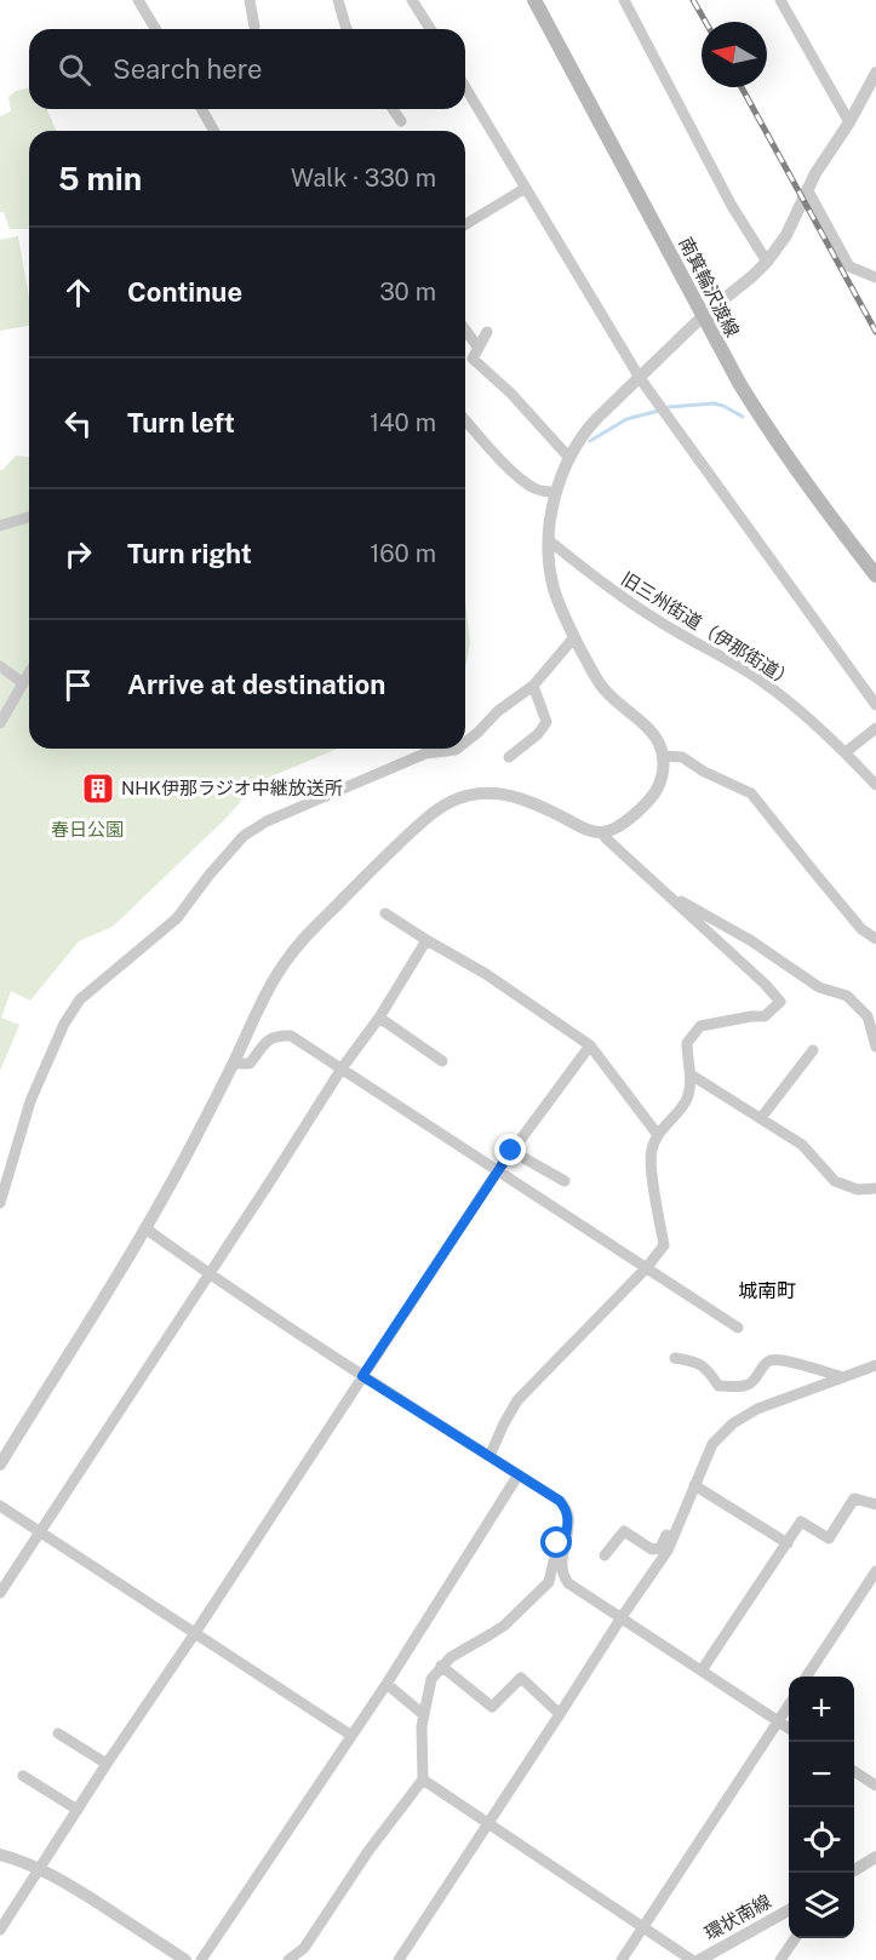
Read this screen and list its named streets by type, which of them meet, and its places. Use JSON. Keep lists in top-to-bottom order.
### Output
{
  "streets": {
    "main road": ["南箕輪沢渡線"],
    "street": ["旧三州街道（伊那街道）", "環状南線"]
  },
  "districts": ["城南町"],
  "parks": ["春日公園"],
  "places": {
    "building": ["NHK伊那ラジオ中継放送所"]
  },
  "north": "left",
  "page": {
    "search": "Search here",
    "heading": ["5 min", "Walk · 330 m"],
    "list": [
      ["Continue", "30 m"],
      ["Turn left", "140 m"],
      ["Turn right", "160 m"],
      "Arrive at destination"
    ],
    "map_buttons": ["+", "−"]
  }
}
